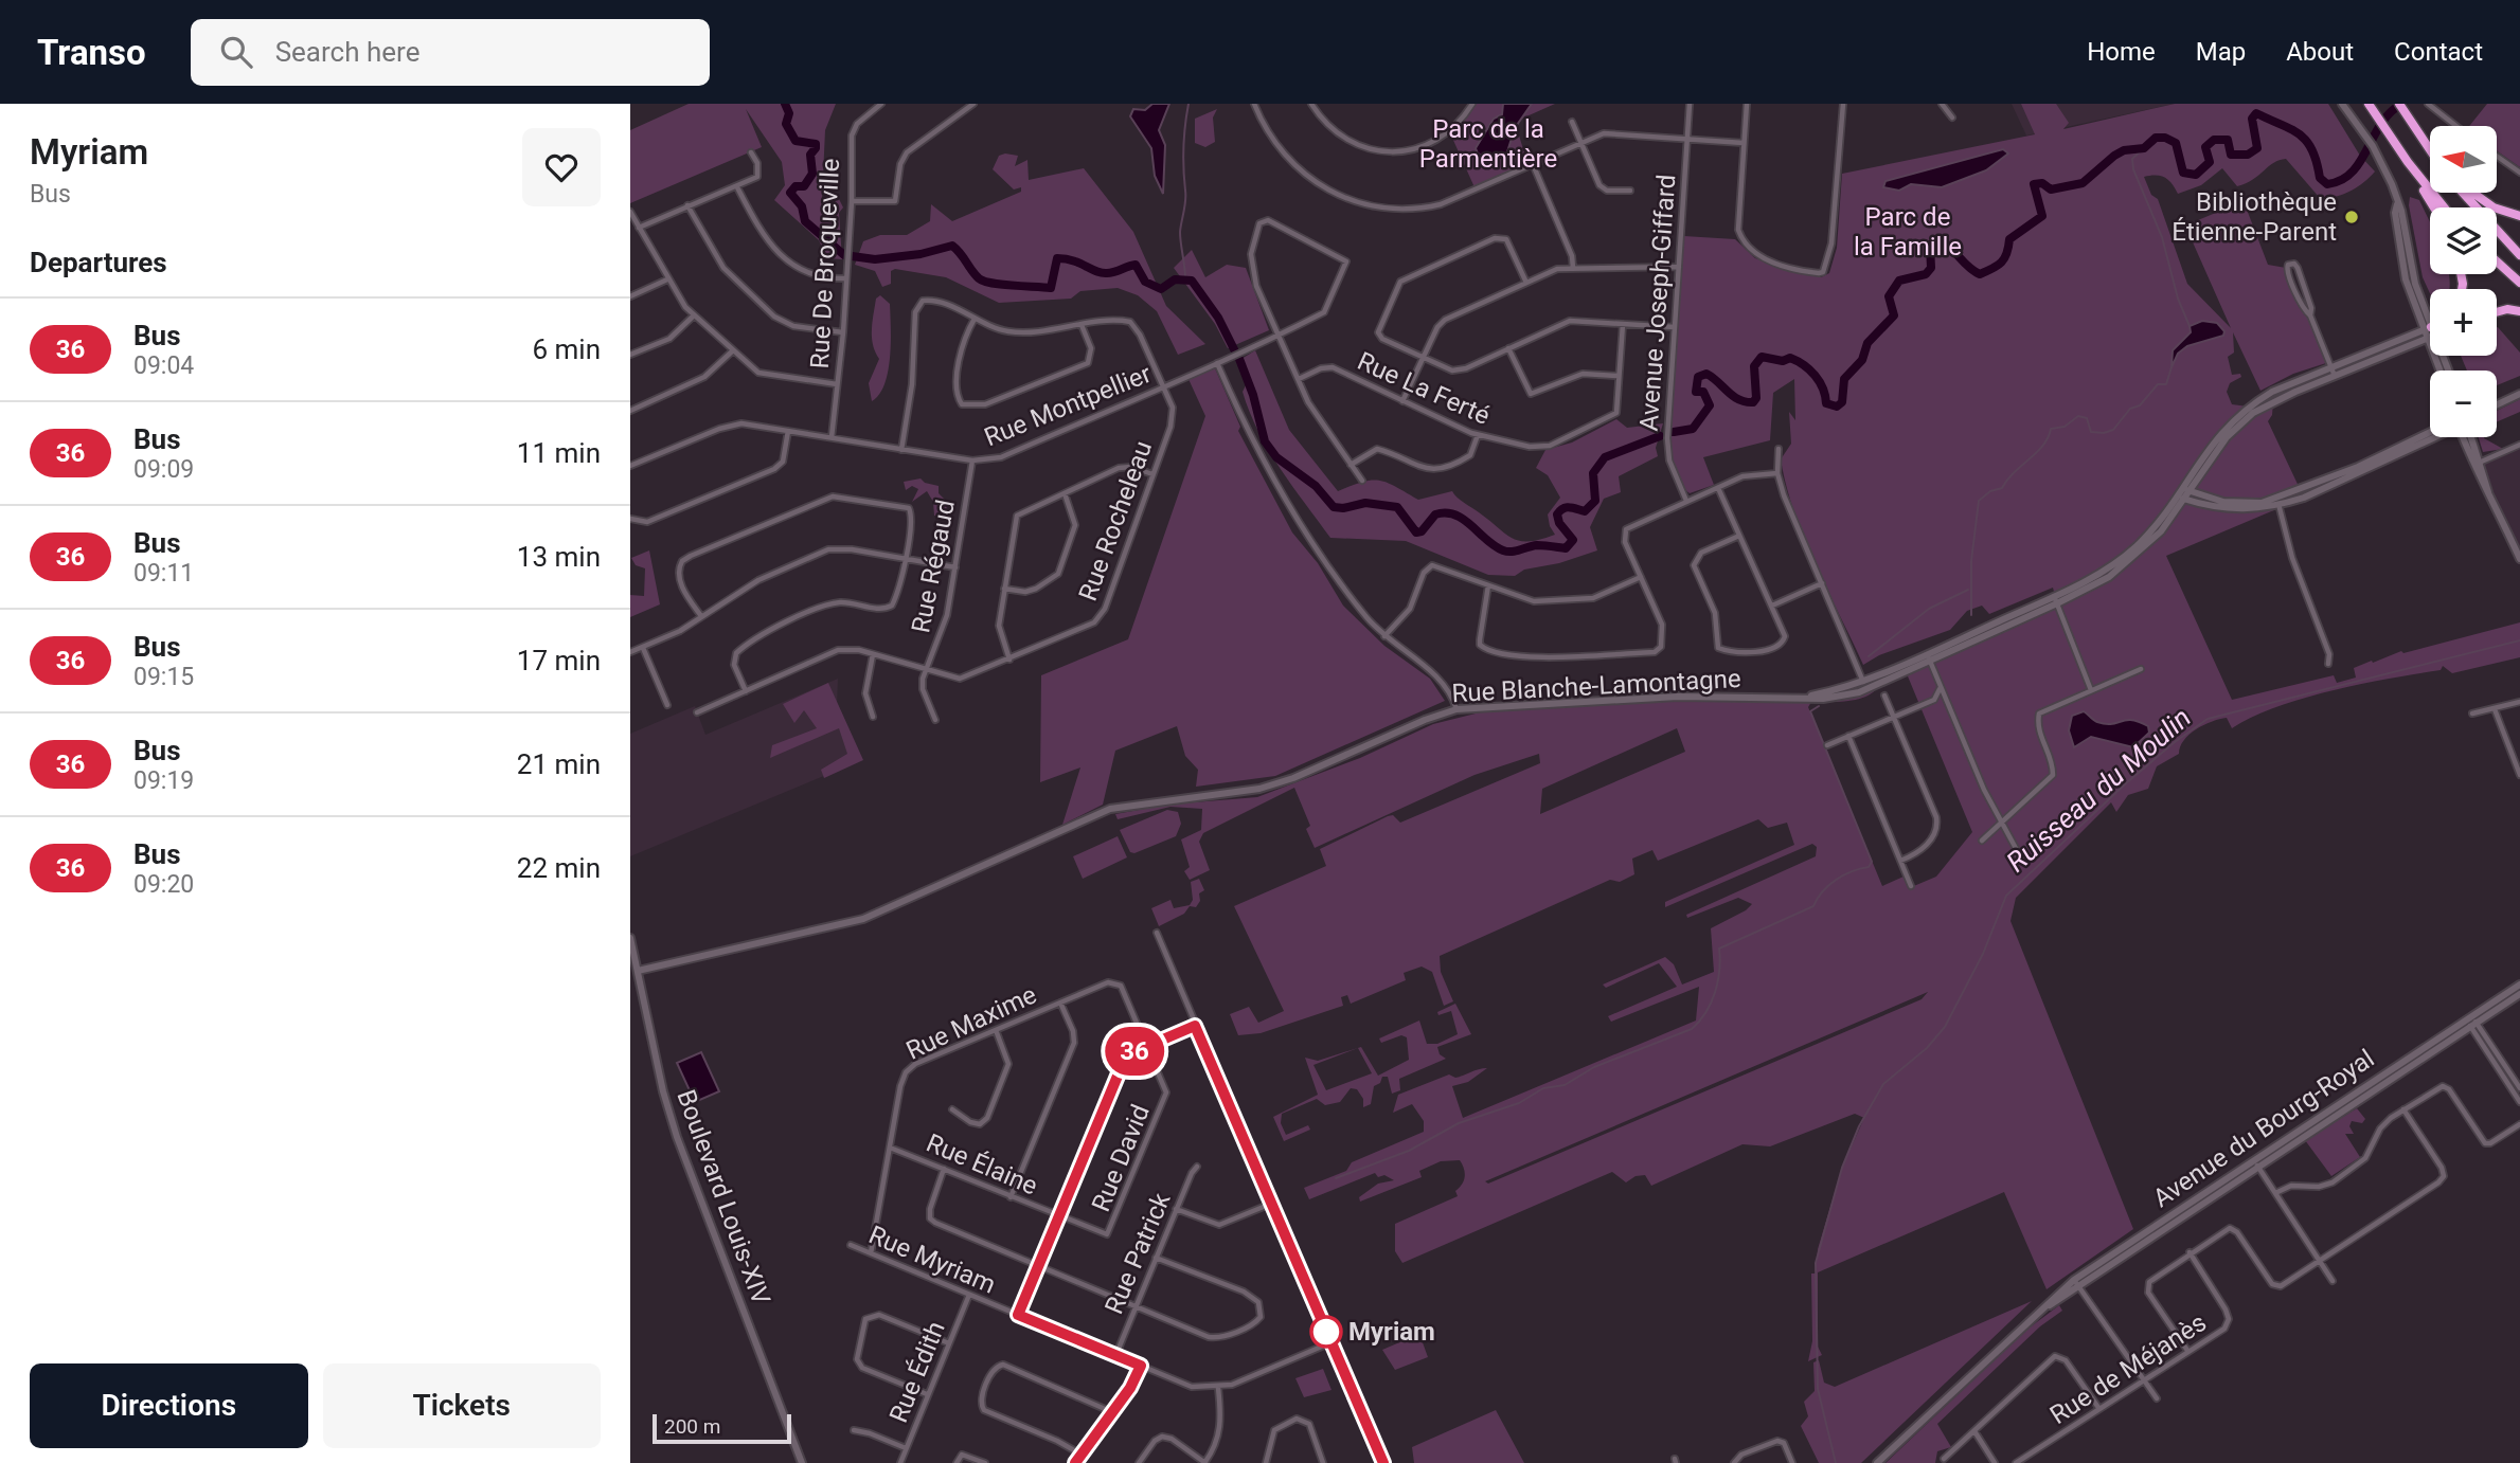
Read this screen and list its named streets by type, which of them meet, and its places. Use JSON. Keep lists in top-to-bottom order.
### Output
{
  "streets": {
    "street": [
      "Rue De Broqueville",
      "Avenue Joseph-Giffard",
      "Rue La Ferté",
      "Rue Montpellier",
      "Rue Rocheleau",
      "Rue Régaud",
      "Rue Blanche-Lamontagne",
      "Rue Maxime",
      "Avenue du Bourg-Royal",
      "Rue David",
      "Rue Élaine",
      "Boulevard Louis-XIV",
      "Rue Patrick",
      "Rue Myriam",
      "Rue de Méjanès",
      "Rue Édith"
    ]
  },
  "crossings": [
    ["Rue De Broqueville", "Rue Montpellier"],
    ["Rue Montpellier", "Rue Rocheleau"],
    ["Rue Montpellier", "Rue Régaud"],
    ["Rue Rocheleau", "Rue Régaud"],
    ["Rue Blanche-Lamontagne", "Boulevard Louis-XIV"],
    ["Rue Maxime", "Rue David"],
    ["Rue Maxime", "Rue Élaine"],
    ["Rue Maxime", "Rue Myriam"],
    ["Rue David", "Rue Élaine"],
    ["Rue Patrick", "Rue Myriam"],
    ["Rue Myriam", "Rue Édith"]
  ],
  "water": ["Ruisseau du Moulin"],
  "parks": ["Parc de la Parmentière", "Parc de la Famille"],
  "places": ["Bibliothèque Étienne-Parent", "Myriam"],
  "lines": ["bus line 36"],
  "scale_bar": "200 m",
  "north": "left",
  "page": {
    "header": "Transo",
    "search": "Search here",
    "nav": [
      "Home",
      "Map",
      "About",
      "Contact"
    ],
    "heading": [
      ["Myriam", "Bus"],
      "Departures"
    ],
    "on_map": "36",
    "map_buttons": ["+", "−"],
    "list": [
      {
        "mark": "36",
        "name": "Bus",
        "note": "09:04",
        "value": "6 min"
      },
      {
        "mark": "36",
        "name": "Bus",
        "note": "09:09",
        "value": "11 min"
      },
      {
        "mark": "36",
        "name": "Bus",
        "note": "09:11",
        "value": "13 min"
      },
      {
        "mark": "36",
        "name": "Bus",
        "note": "09:15",
        "value": "17 min"
      },
      {
        "mark": "36",
        "name": "Bus",
        "note": "09:19",
        "value": "21 min"
      },
      {
        "mark": "36",
        "name": "Bus",
        "note": "09:20",
        "value": "22 min"
      }
    ],
    "buttons": ["Directions", "Tickets"],
    "scale": "200 m"
  }
}
